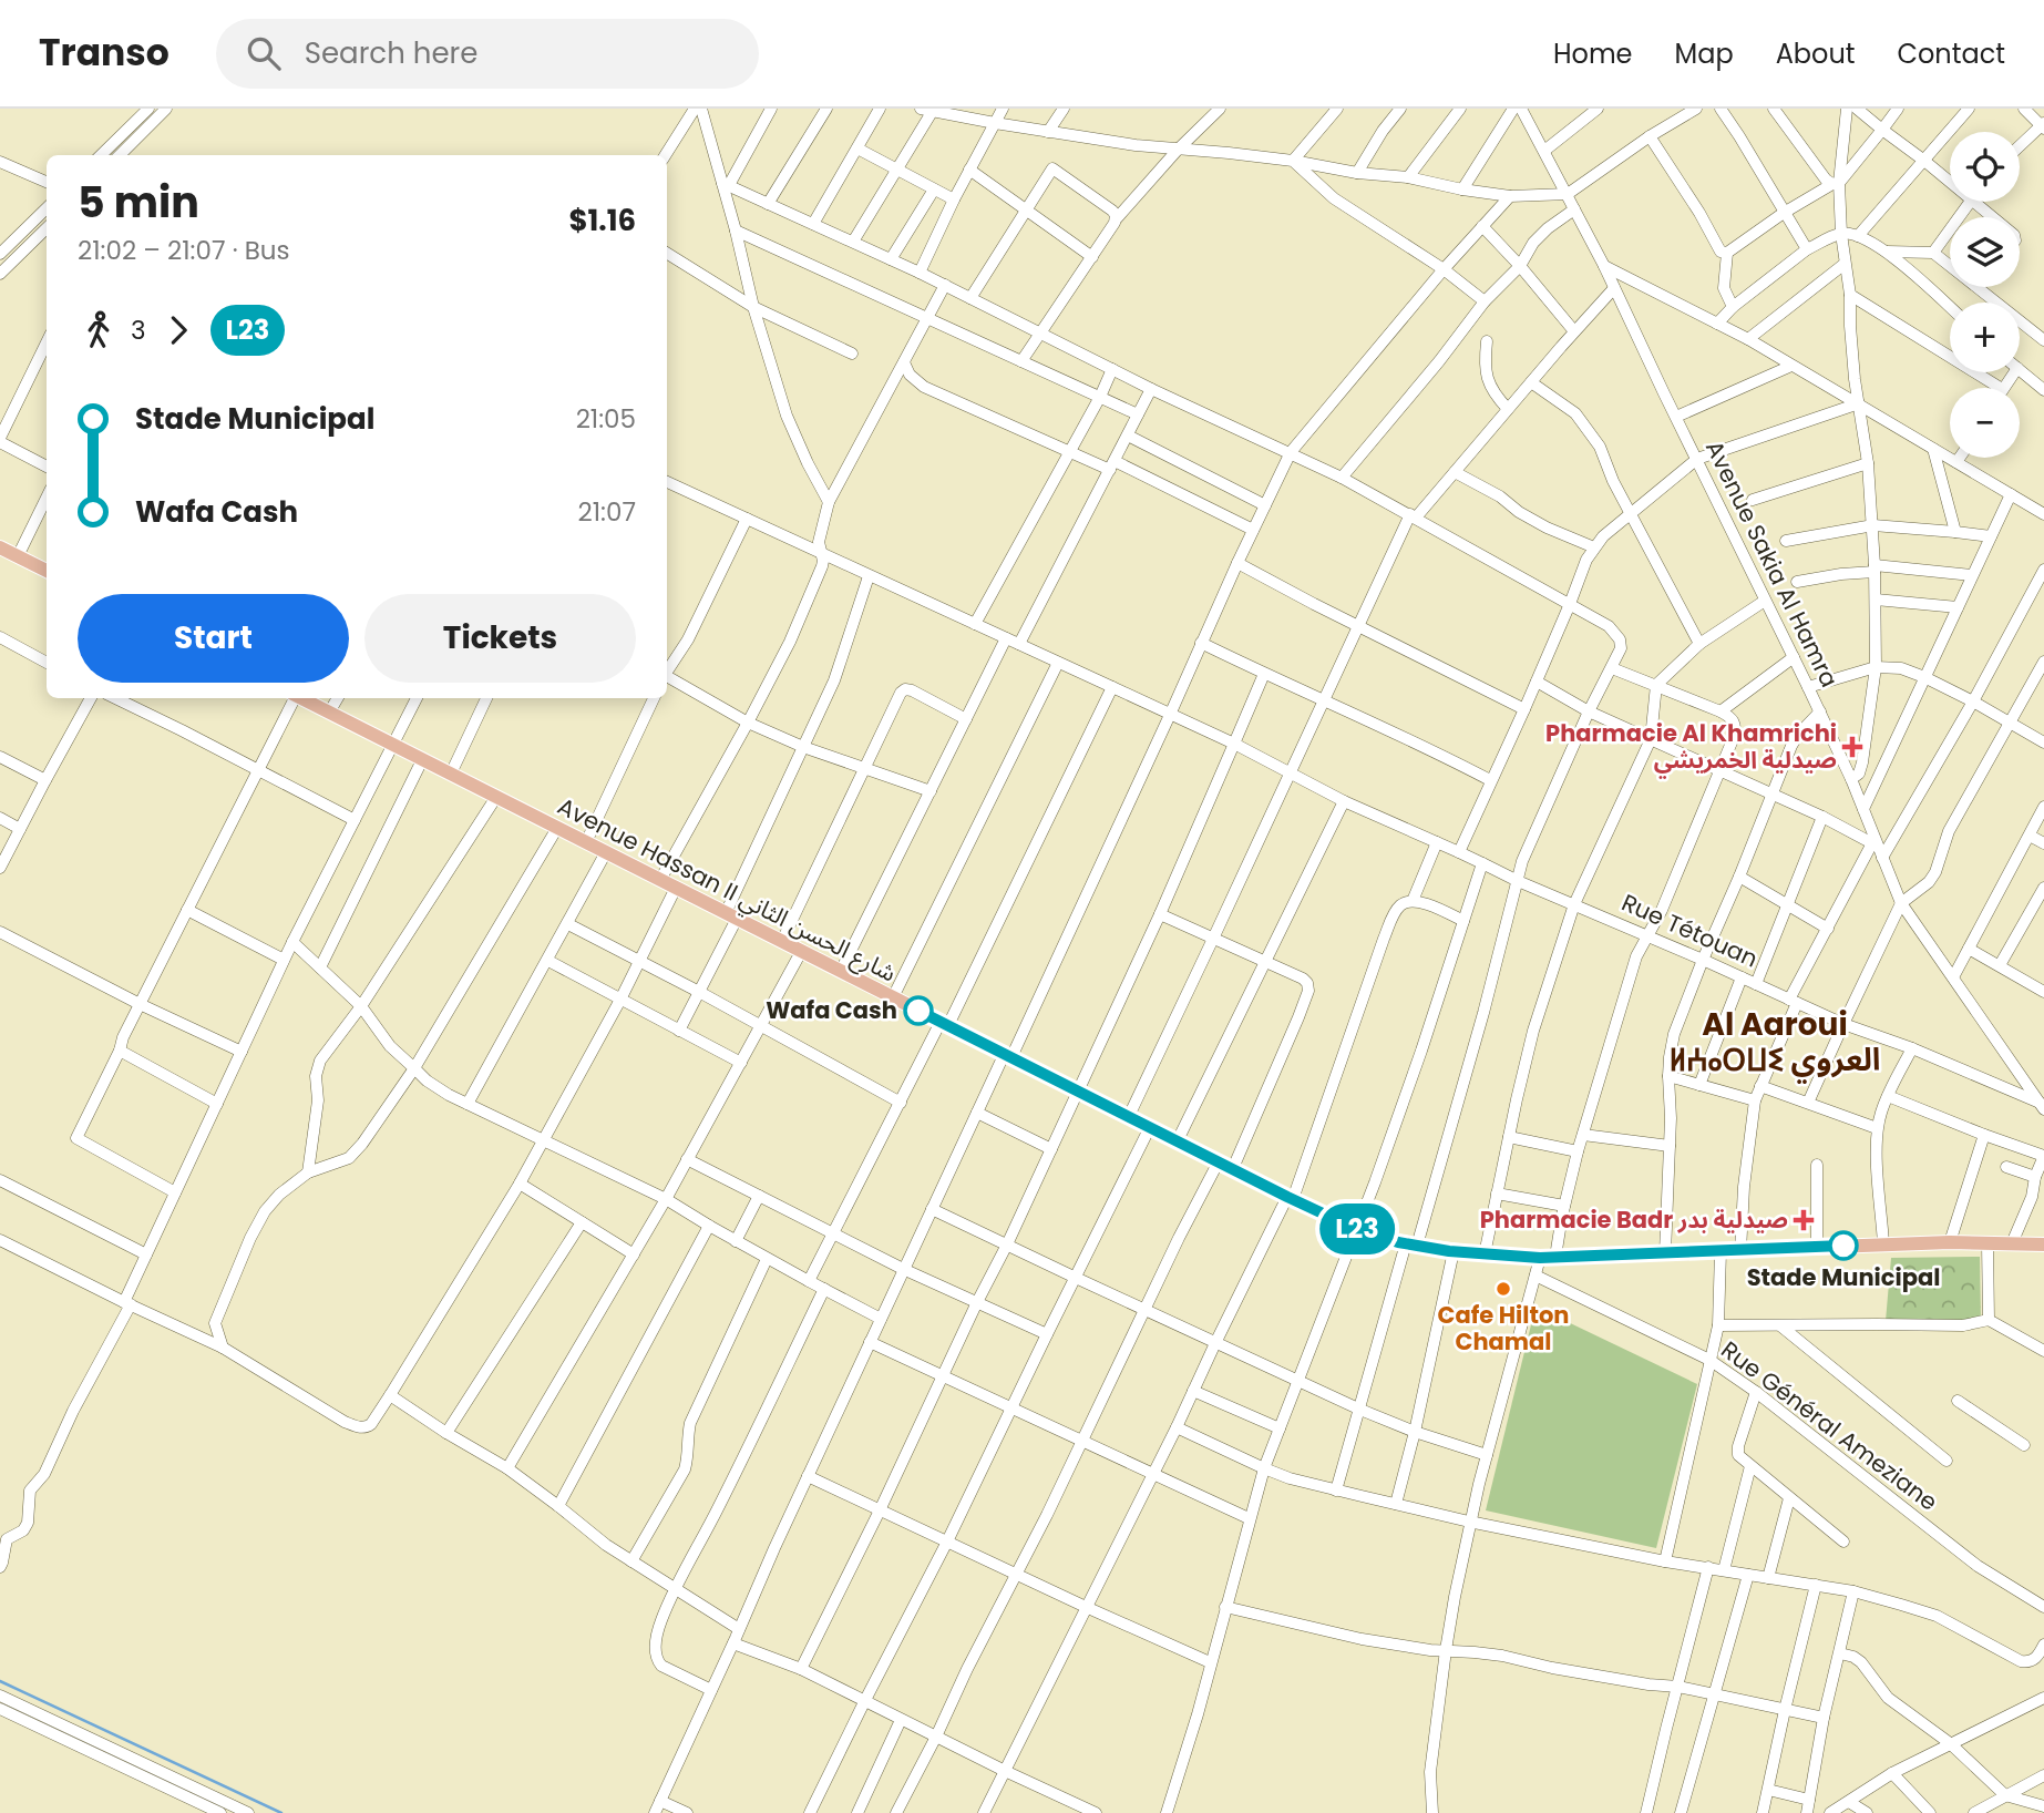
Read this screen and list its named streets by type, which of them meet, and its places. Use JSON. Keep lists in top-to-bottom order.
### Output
{
  "streets": {
    "main road": ["Avenue Hassan II شارع الحسن الثاني"],
    "street": ["Avenue Sakia Al Hamra", "Rue Tétouan", "Rue Général Ameziane"]
  },
  "districts": ["Al Aaroui ⵍⵄⴰⵔⵡⵉ العروي"],
  "places": {
    "health": ["Pharmacie Al Khamrichi صيدلية الخمريشي", "Pharmacie Badr صيدلية بدر"],
    "other": ["Wafa Cash", "Stade Municipal", "Cafe Hilton Chamal"]
  },
  "lines": ["bus line L23"],
  "page": {
    "header": "Transo",
    "search": "Search here",
    "nav": [
      "Home",
      "Map",
      "About",
      "Contact"
    ],
    "on_map": "L23",
    "map_buttons": ["+", "−"],
    "heading": ["5 min", "21:02 – 21:07 · Bus", "$1.16"],
    "legs": ["3", "L23"],
    "list": [
      {
        "name": "Stade Municipal",
        "value": "21:05"
      },
      {
        "name": "Wafa Cash",
        "value": "21:07"
      }
    ],
    "buttons": ["Start", "Tickets"]
  }
}
